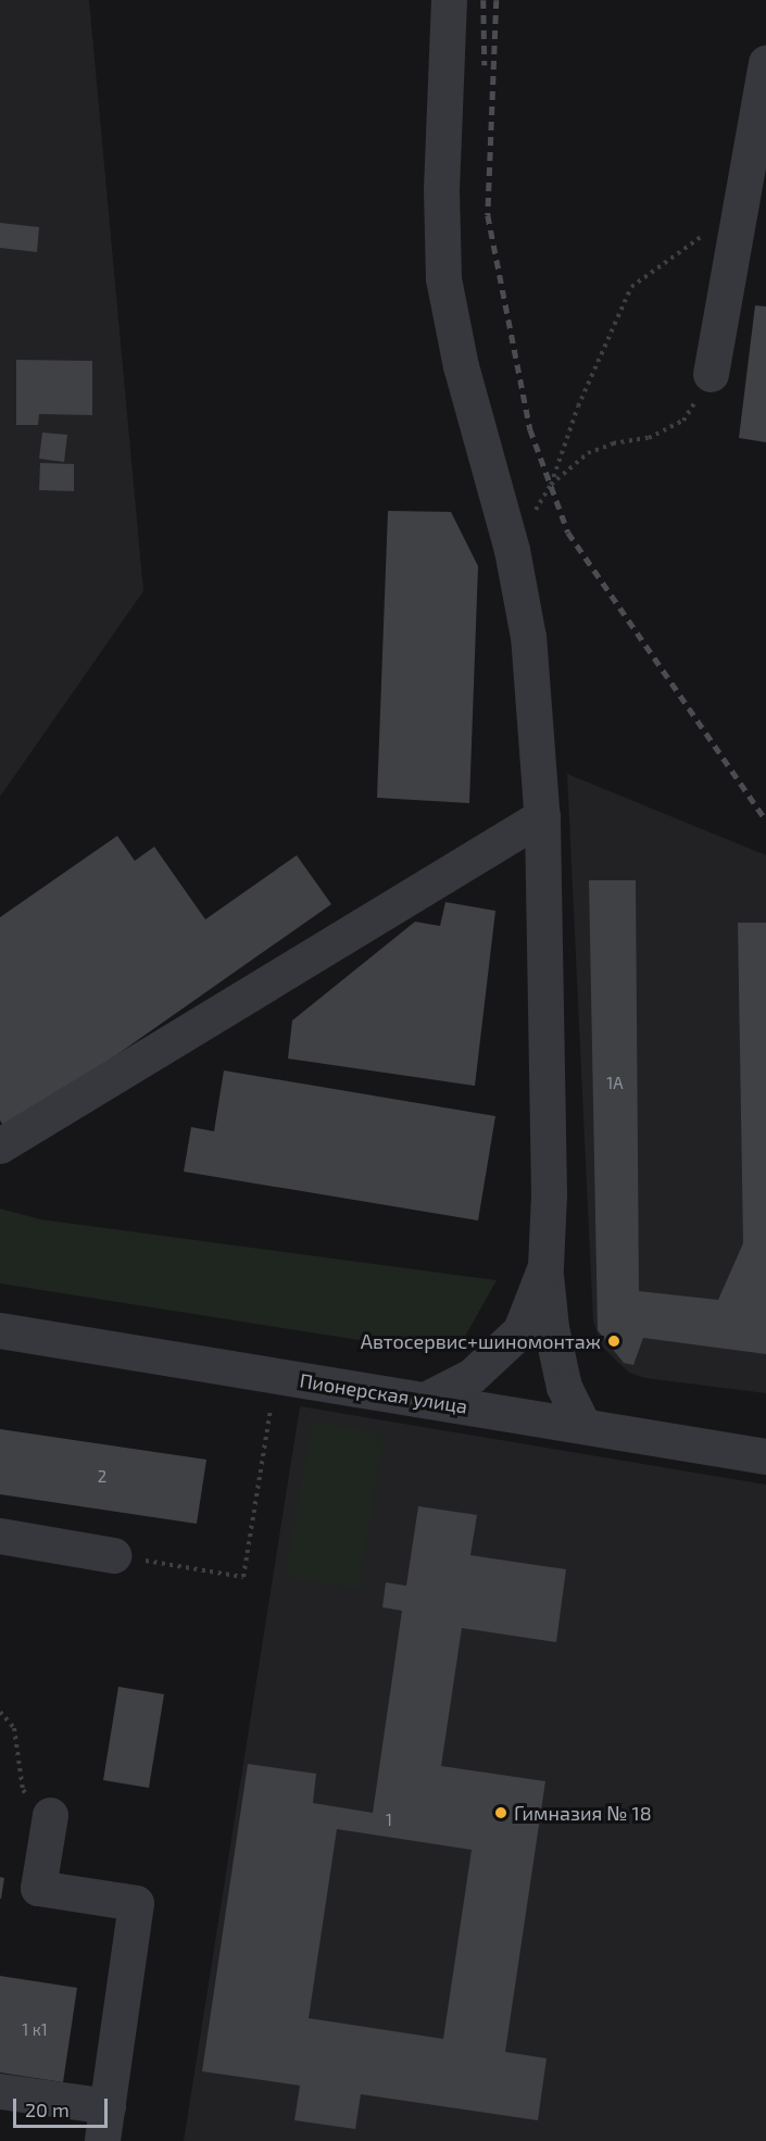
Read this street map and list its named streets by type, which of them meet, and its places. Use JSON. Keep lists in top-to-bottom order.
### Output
{
  "streets": {
    "street": ["Пионерская улица"]
  },
  "places": ["Автосервис+шиномонтаж", "Гимназия № 18"],
  "house_numbers": [
    "1А",
    "2",
    "1",
    "1 к1"
  ],
  "scale_bar": "20 m"
}
